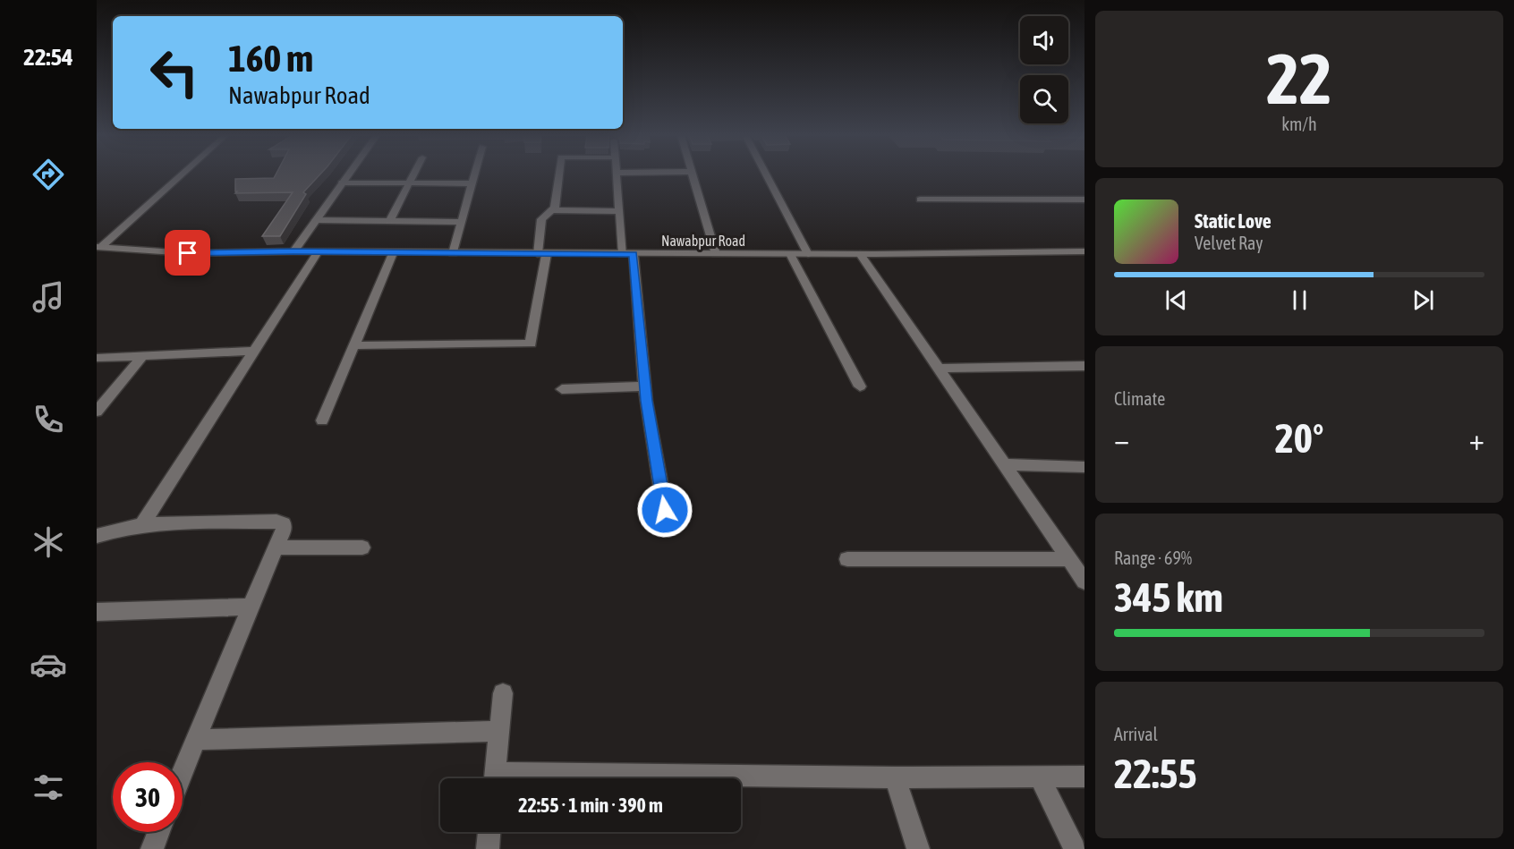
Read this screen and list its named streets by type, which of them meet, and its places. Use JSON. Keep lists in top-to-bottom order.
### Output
{
  "streets": {
    "street": ["Nawabpur Road"]
  },
  "page": {
    "tabs": "22:54",
    "tile": [
      ["22", "km/h"],
      "Climate",
      ["Range · 69%", "345 km"],
      ["Arrival", "22:55"]
    ],
    "turn": ["160 m", "Nawabpur Road"],
    "song": ["Static Love", "Velvet Ray"],
    "heat": ["−", "20°", "+"],
    "limit": "30",
    "trip": "22:55 · 1 min · 390 m"
  }
}
